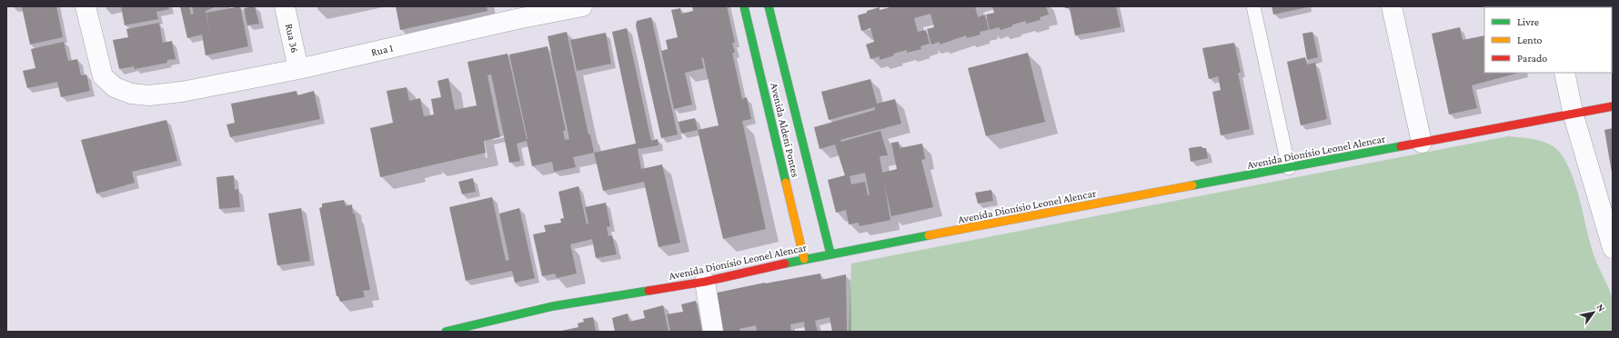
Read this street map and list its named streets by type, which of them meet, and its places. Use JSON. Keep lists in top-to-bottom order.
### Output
{
  "streets": {
    "main road": ["Avenida Aldeni Pontes", "Avenida Dionísio Leonel Alencar"],
    "street": ["Rua 36", "Rua 1"]
  },
  "crossings": [
    ["Rua 36", "Rua 1"],
    ["Avenida Aldeni Pontes", "Avenida Dionísio Leonel Alencar"]
  ],
  "legend": ["Livre", "Lento", "Parado"],
  "north": "top right"
}
